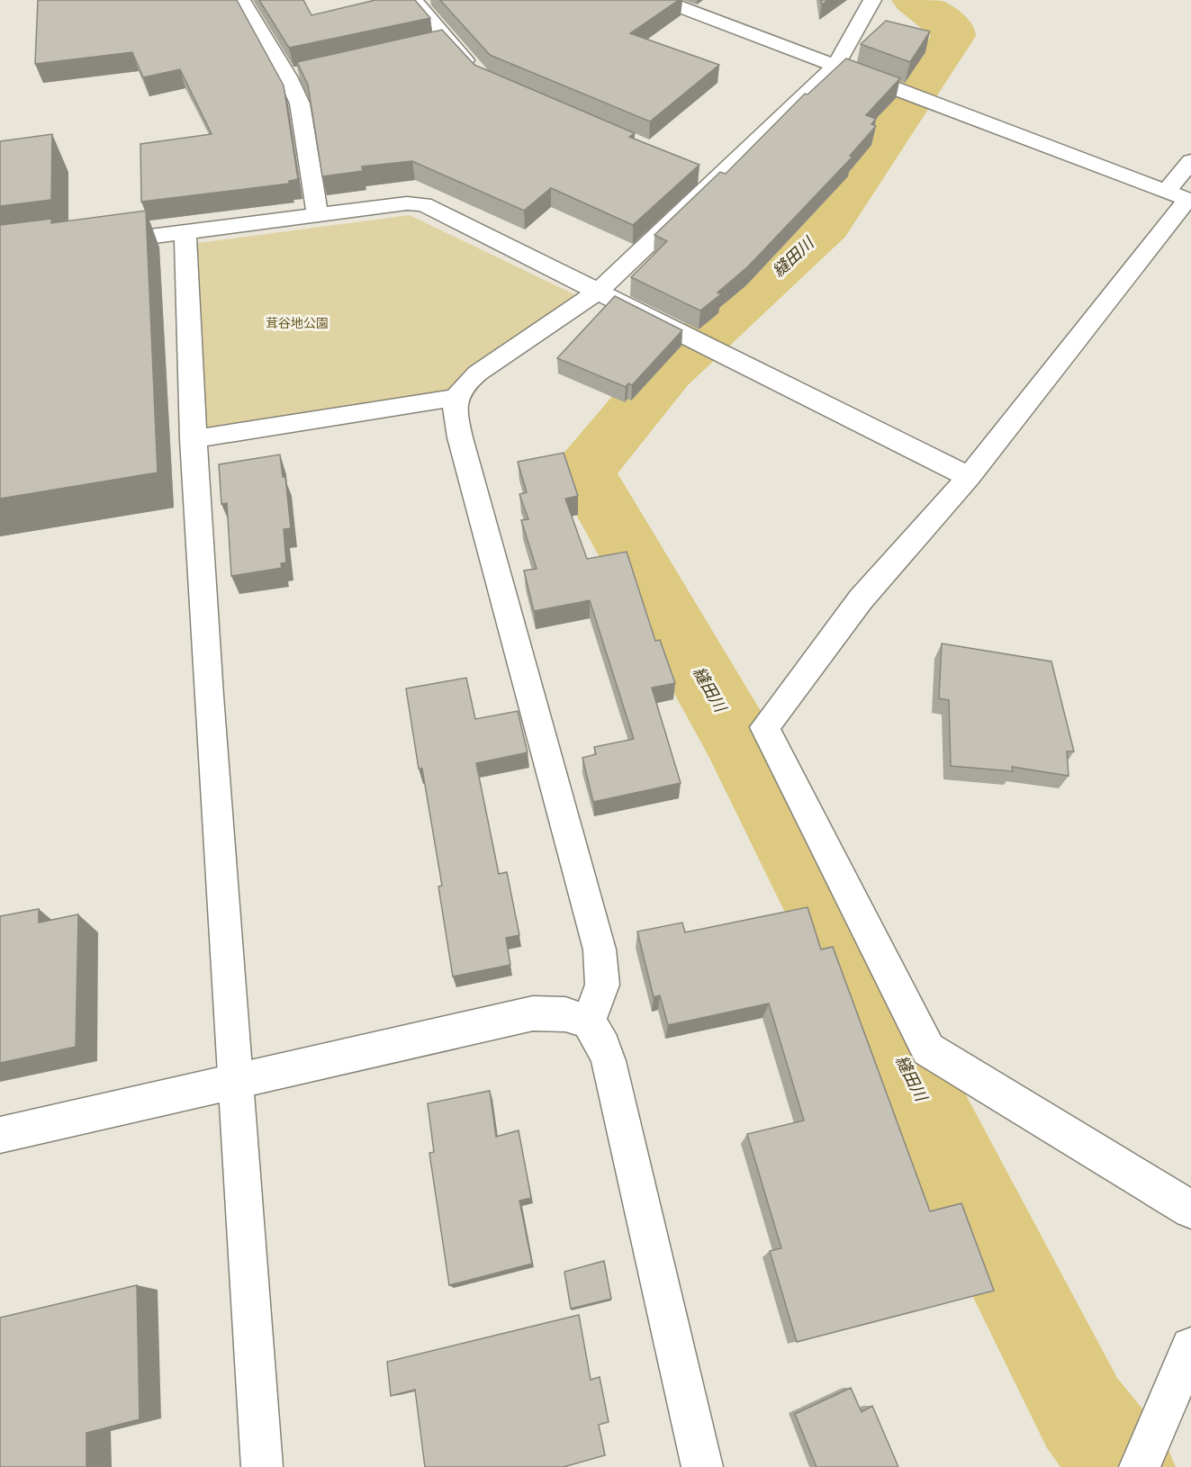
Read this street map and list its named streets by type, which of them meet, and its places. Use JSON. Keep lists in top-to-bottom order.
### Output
{
  "water": ["縫田川"],
  "parks": ["茸谷地公園"]
}
